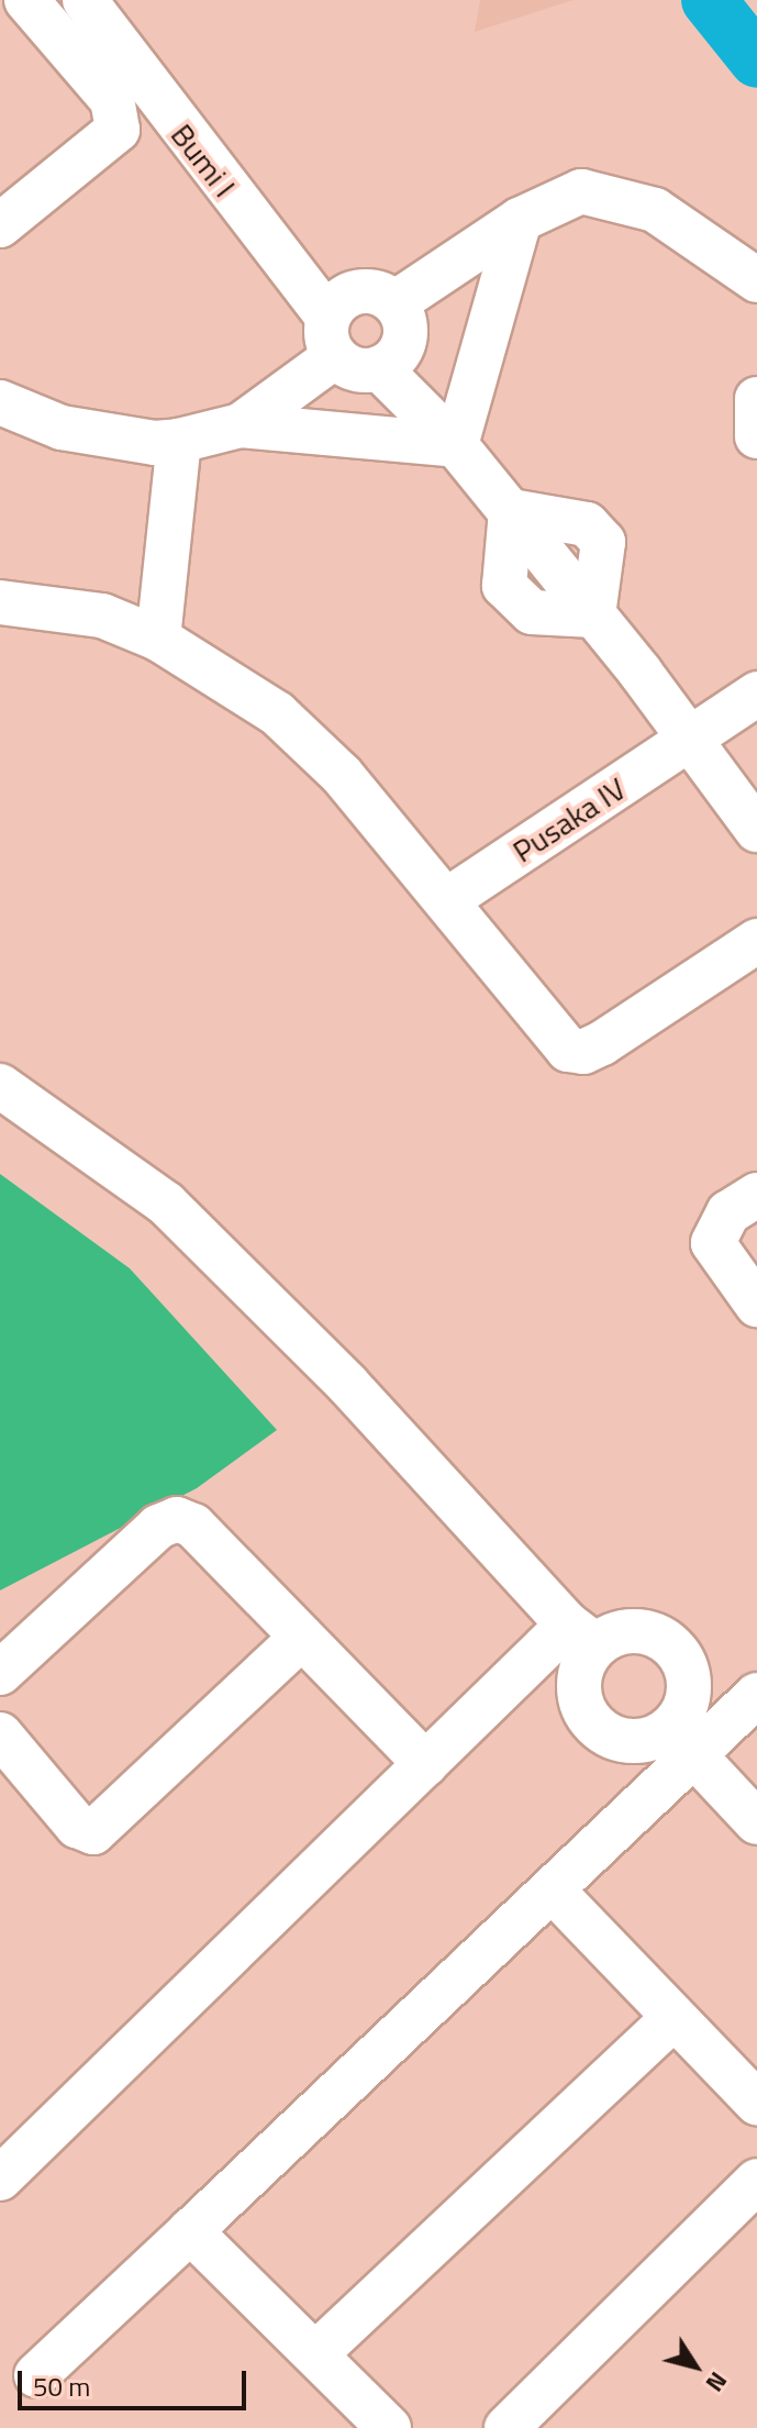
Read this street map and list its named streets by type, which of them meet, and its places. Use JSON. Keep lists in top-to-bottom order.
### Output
{
  "streets": {
    "street": ["Bumi I", "Pusaka IV"]
  },
  "scale_bar": "50 m",
  "north": "bottom right"
}
